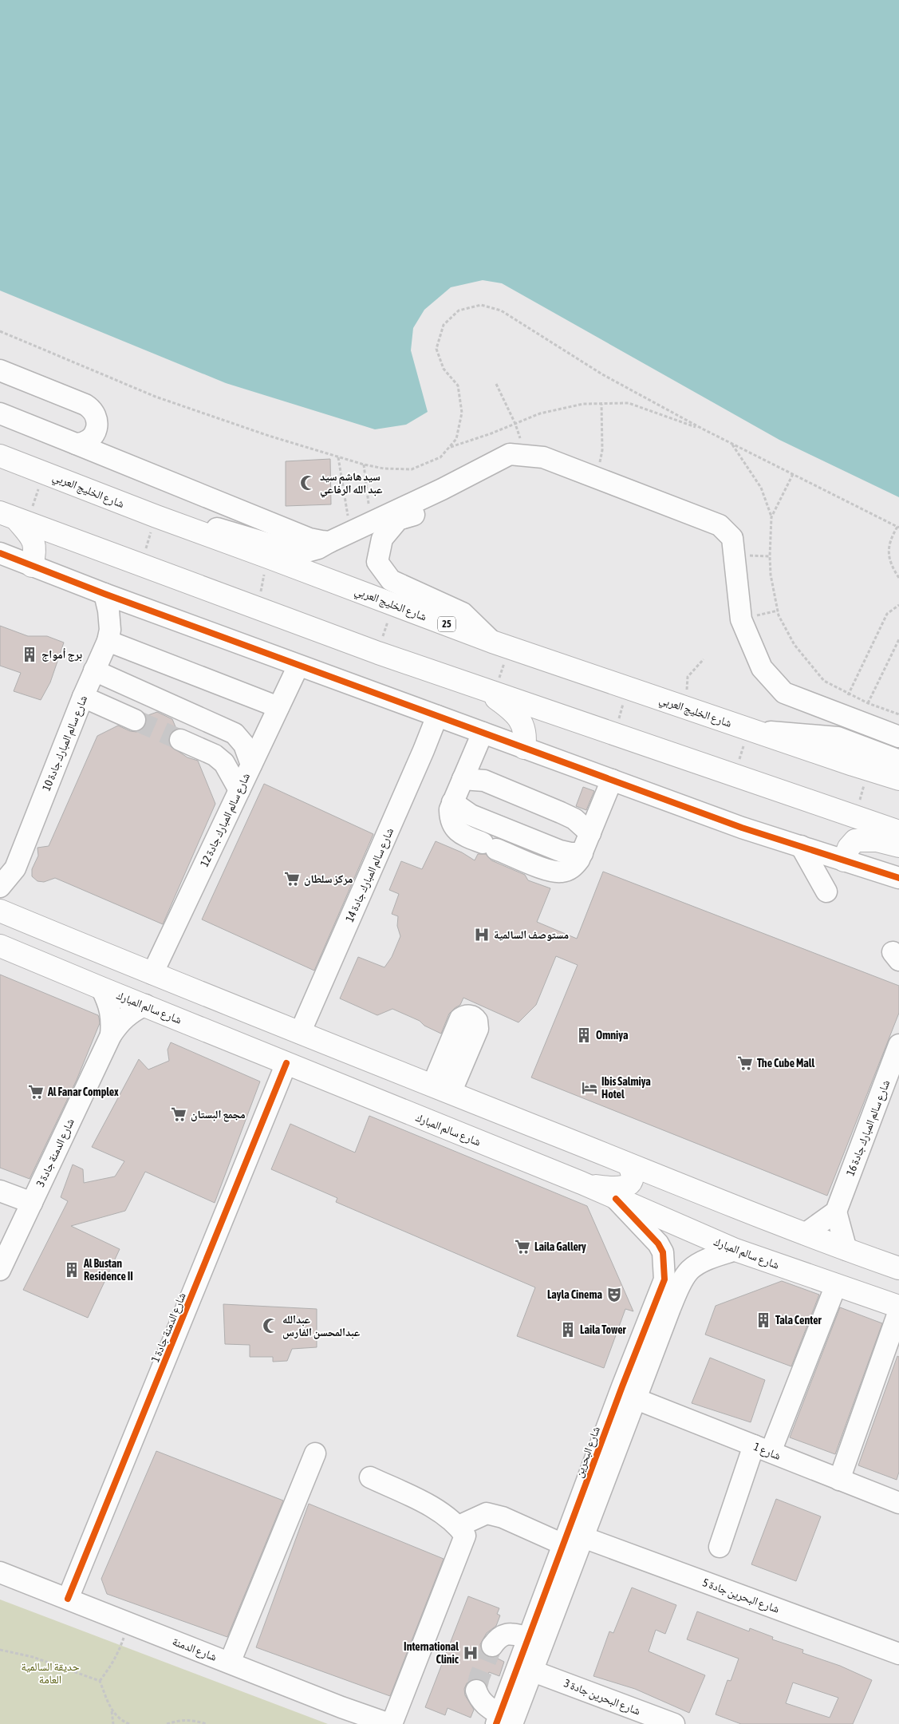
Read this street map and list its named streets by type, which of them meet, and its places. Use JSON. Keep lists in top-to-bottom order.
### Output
{
  "streets": {
    "main road": ["شارع الخليج العربي", "25", "شارع سالم المبارك"],
    "street": [
      "شارع سالم المبارك جادة 10",
      "شارع سالم المبارك جادة 12",
      "شارع سالم المبارك جادة 14",
      "شارع سالم المبارك جادة 16",
      "شارع الدمنة جادة 3",
      "شارع الدمنة جادة 1",
      "شارع 1",
      "شارع البحرين",
      "شارع البحرين جادة 5",
      "شارع الدمنة",
      "شارع البحرين جادة 3"
    ]
  },
  "crossings": [
    ["شارع سالم المبارك", "شارع الدمنة جادة 3"],
    ["شارع سالم المبارك", "شارع الدمنة جادة 1"],
    ["شارع سالم المبارك", "شارع البحرين"],
    ["شارع الدمنة جادة 1", "شارع الدمنة"]
  ],
  "parks": ["حديقة السالمية العامة"],
  "places": {
    "mosque": ["سيد هاشم سيد عبد الله الرفاعي", "عبدالله عبدالمحسن الفارس"],
    "building": [
      "برج أمواج",
      "Omniya",
      "Al Bustan Residence II",
      "Tala Center",
      "Laila Tower"
    ],
    "supermarket": [
      "مركز سلطان",
      "The Cube Mall",
      "Al Fanar Complex",
      "مجمع البستان",
      "Laila Gallery"
    ],
    "hospital": ["مستوصف السالمية", "International Clinic"],
    "hotel": ["Ibis Salmiya Hotel"],
    "theatre": ["Layla Cinema"]
  }
}
